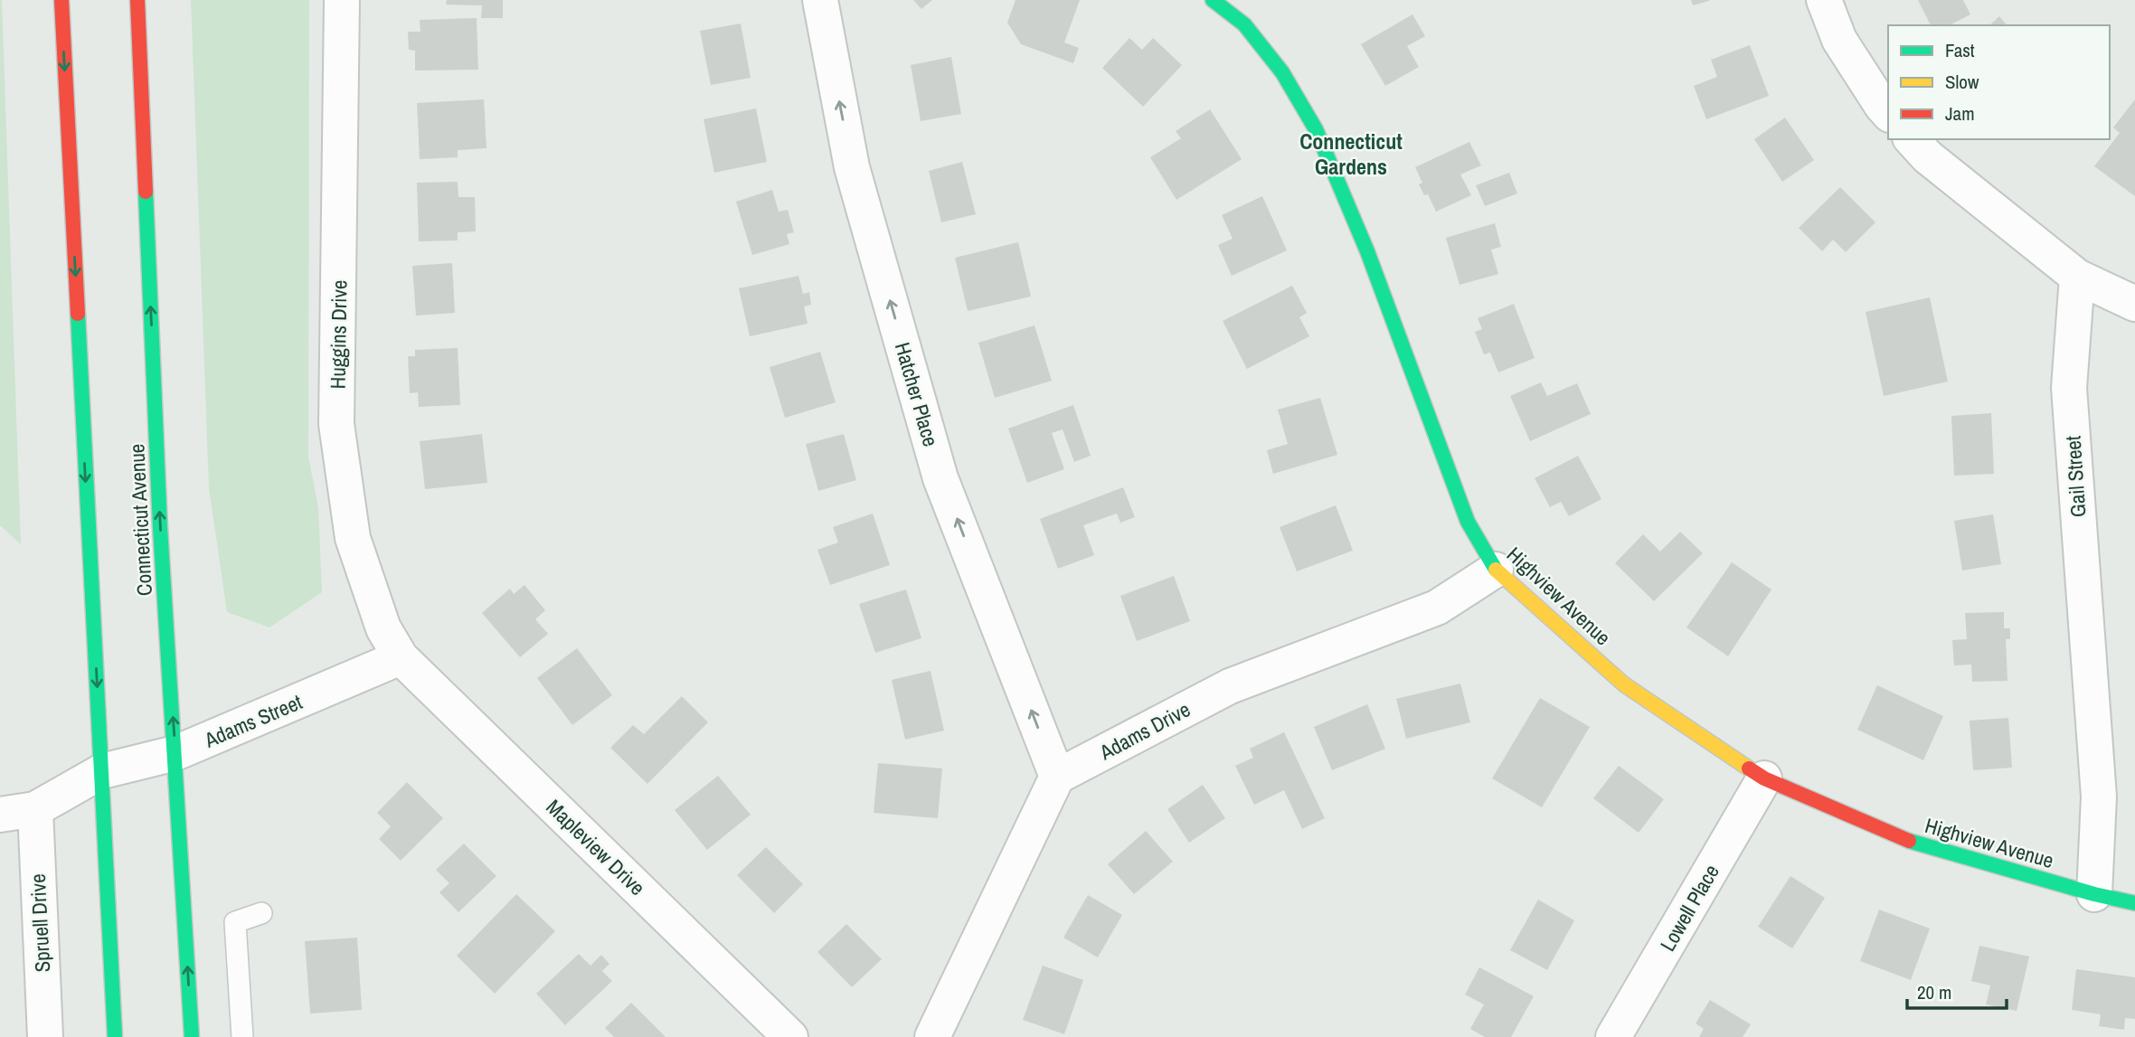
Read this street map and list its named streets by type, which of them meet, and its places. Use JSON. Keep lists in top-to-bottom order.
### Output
{
  "streets": {
    "main road": ["Connecticut Avenue", "Highview Avenue"],
    "street": [
      "Huggins Drive",
      "Hatcher Place",
      "Gail Street",
      "Adams Street",
      "Adams Drive",
      "Mapleview Drive",
      "Lowell Place",
      "Spruell Drive"
    ]
  },
  "crossings": [
    ["Huggins Drive", "Adams Street"],
    ["Huggins Drive", "Mapleview Drive"],
    ["Hatcher Place", "Adams Drive"],
    ["Gail Street", "Highview Avenue"],
    ["Connecticut Avenue", "Adams Street"],
    ["Highview Avenue", "Adams Drive"],
    ["Highview Avenue", "Lowell Place"],
    ["Adams Street", "Mapleview Drive"]
  ],
  "one_way": ["Hatcher Place"],
  "districts": ["Connecticut Gardens"],
  "legend": ["Fast", "Slow", "Jam"],
  "scale_bar": "20 m"
}
